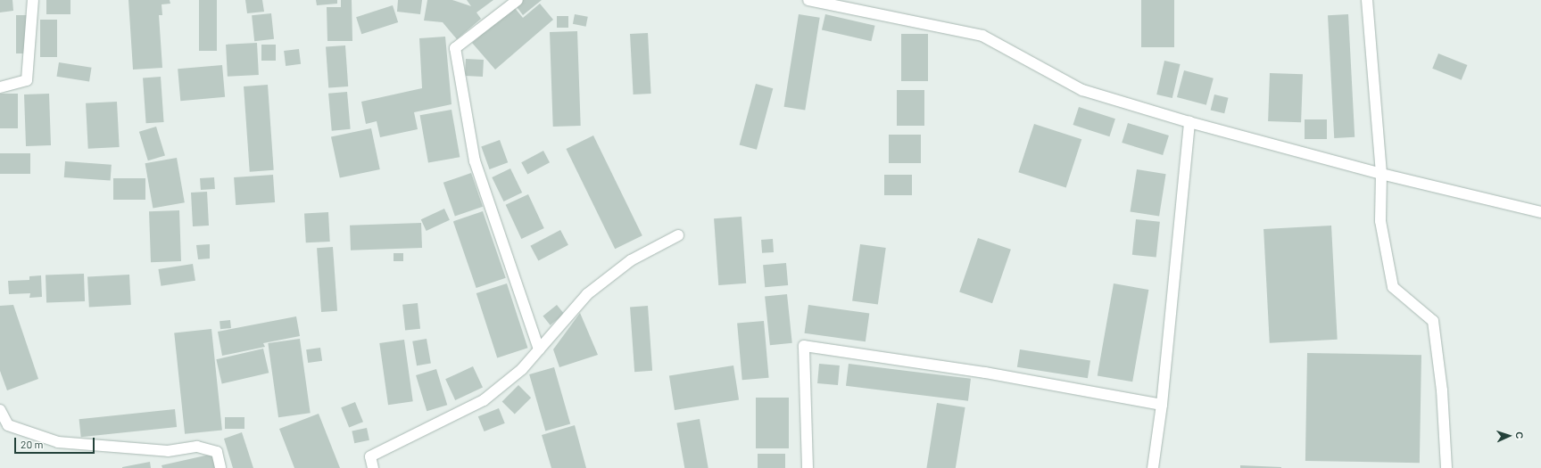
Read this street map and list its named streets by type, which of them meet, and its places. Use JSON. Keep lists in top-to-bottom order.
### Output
{
  "scale_bar": "20 m",
  "north": "right"
}
